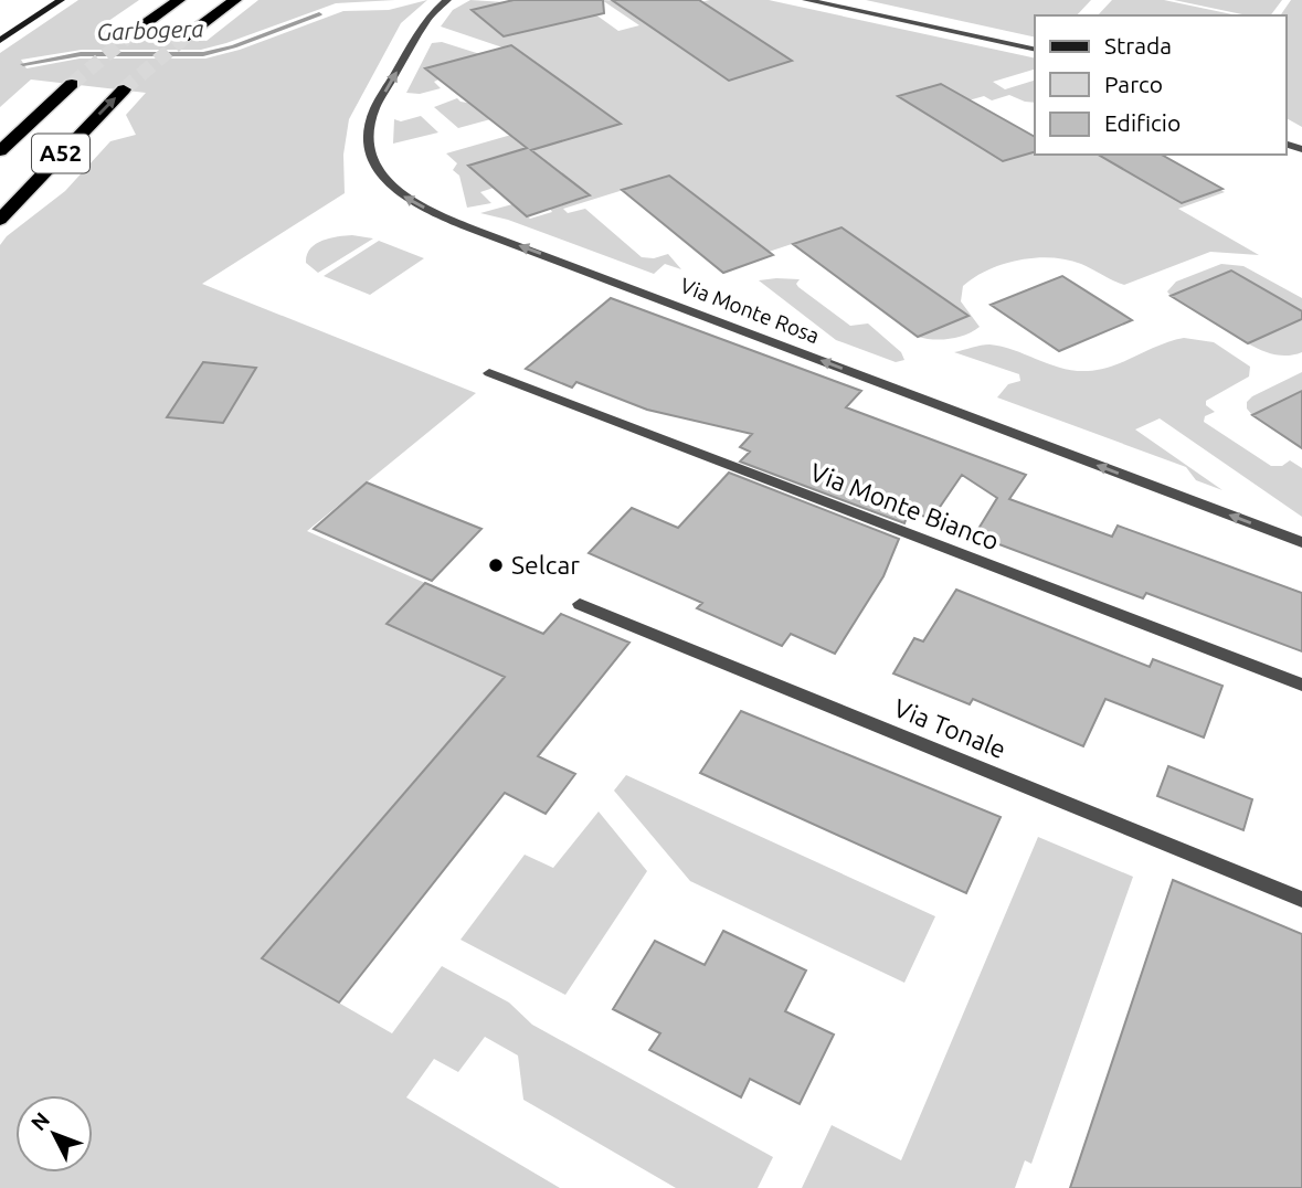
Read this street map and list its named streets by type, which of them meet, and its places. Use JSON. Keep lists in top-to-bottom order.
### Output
{
  "streets": {
    "highway": ["A52"],
    "street": ["Via Monte Rosa", "Via Monte Bianco", "Via Tonale"]
  },
  "one_way": ["Via Monte Rosa"],
  "water": ["Garbogera"],
  "places": ["Selcar"],
  "legend": ["Strada", "Parco", "Edificio"],
  "north": "top left"
}
